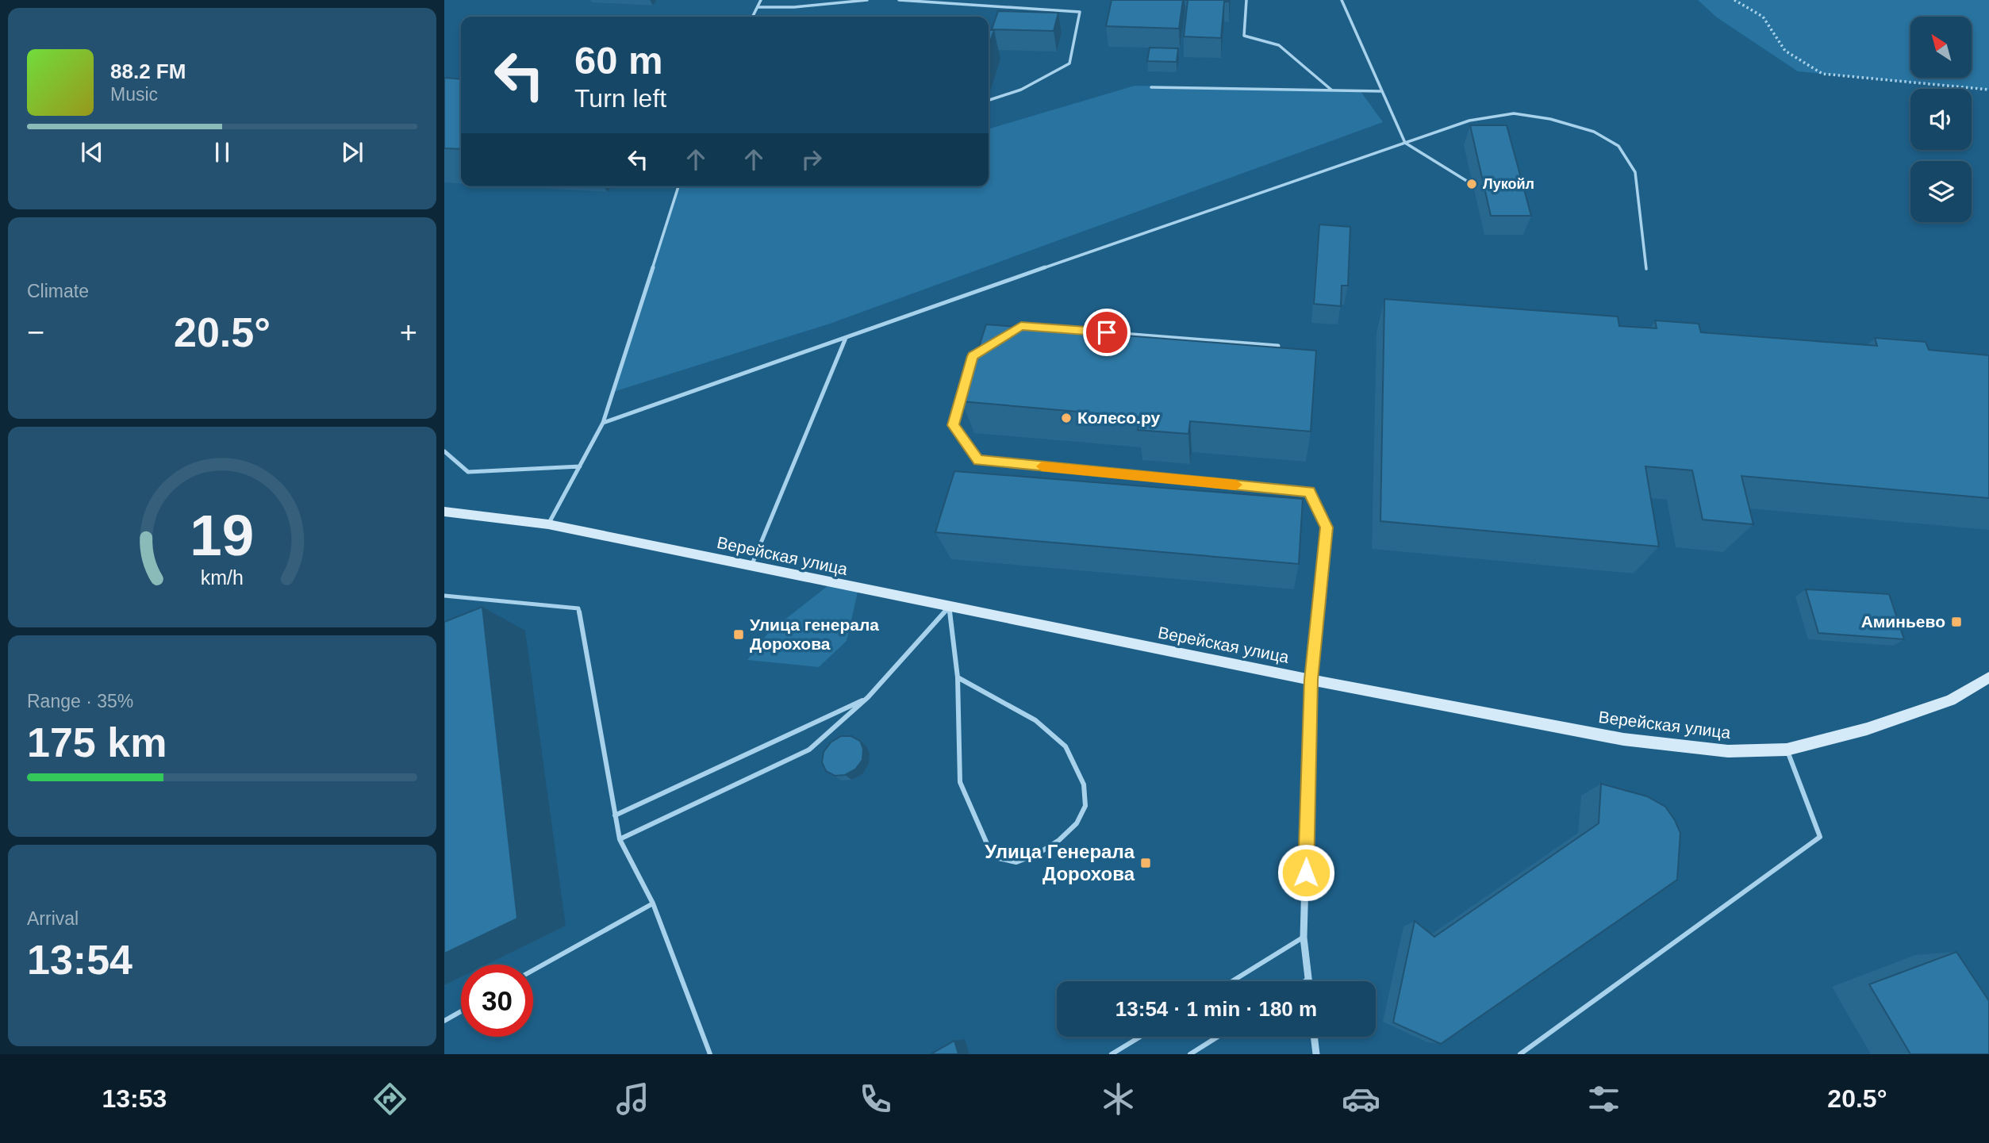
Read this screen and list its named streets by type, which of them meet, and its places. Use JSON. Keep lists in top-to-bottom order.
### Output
{
  "streets": {
    "street": ["Верейская улица"]
  },
  "places": {
    "other": ["Лукойл", "Колесо.ру"],
    "transit": ["Аминьево", "Улица генерала Дорохова", "Улица Генерала Дорохова"]
  },
  "north": "top left",
  "page": {
    "turn": ["60 m", "Turn left"],
    "song": ["88.2 FM", "Music"],
    "tile": [
      "Climate",
      ["Range · 35%", "175 km"],
      ["Arrival", "13:54"]
    ],
    "heat": ["−", "20.5°", "+"],
    "limit": "30",
    "trip": "13:54 · 1 min · 180 m",
    "tabs": ["13:53", "20.5°"],
    "gauge": ["19", "km/h"]
  }
}
